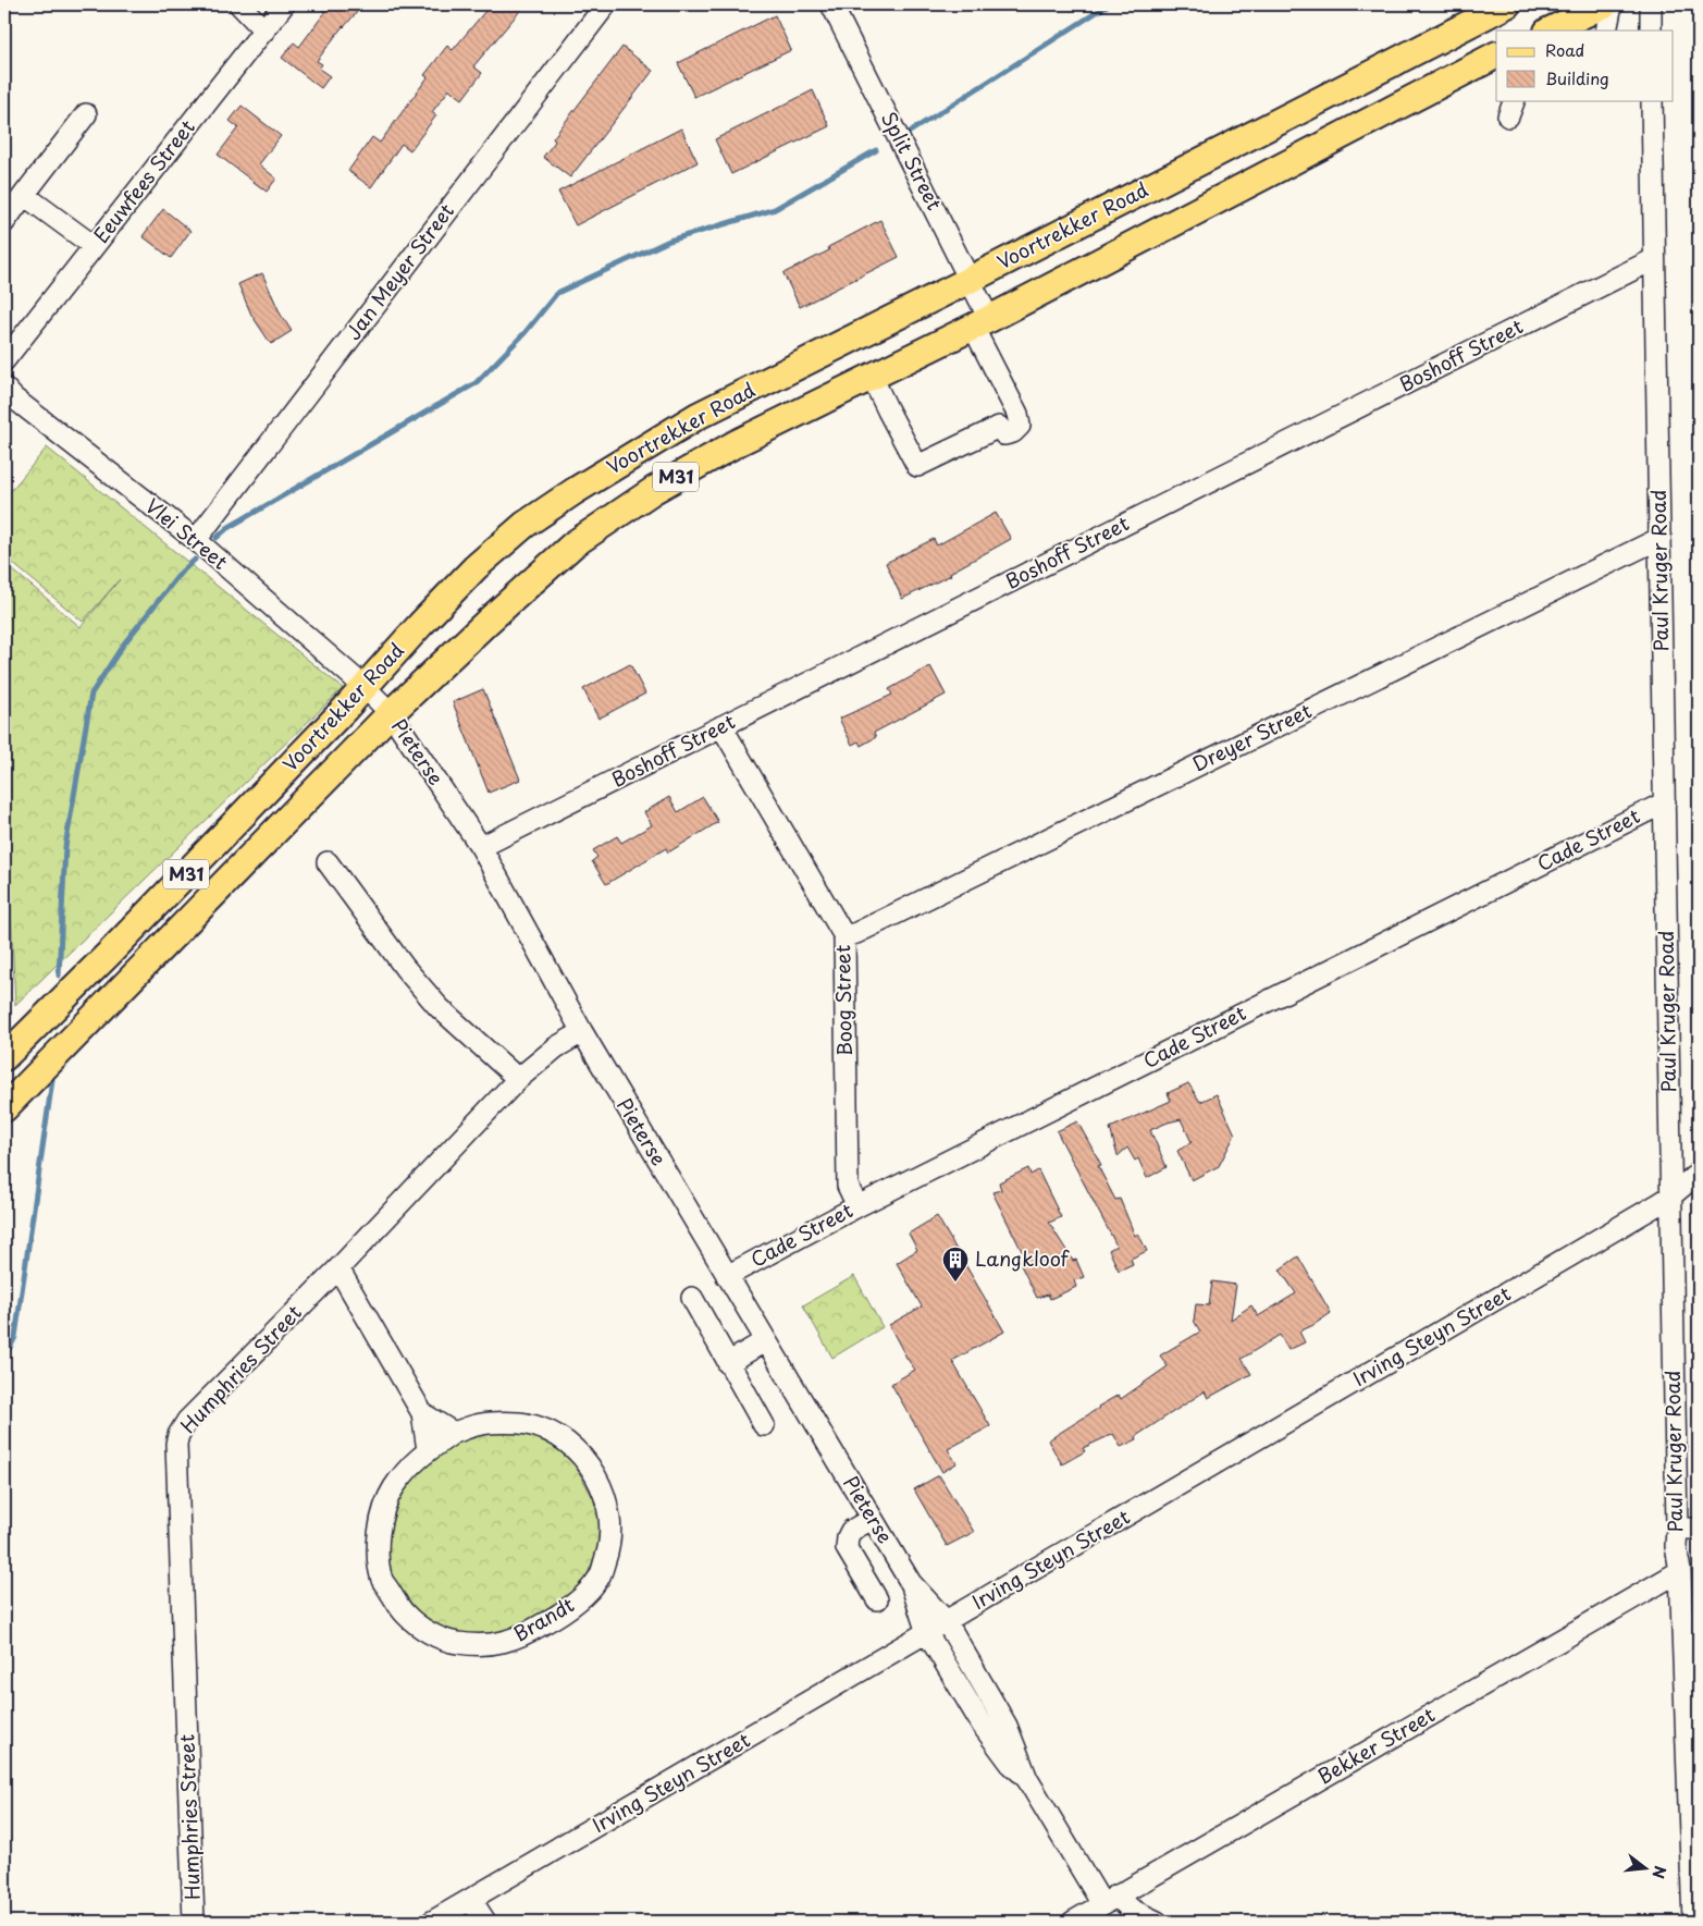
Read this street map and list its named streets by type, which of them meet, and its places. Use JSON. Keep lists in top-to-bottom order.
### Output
{
  "streets": {
    "main road": ["Voortrekker Road", "M31"],
    "street": [
      "Split Street",
      "Eeuwfees Street",
      "Jan Meyer Street",
      "Boshoff Street",
      "Vlei Street",
      "Paul Kruger Road",
      "Dreyer Street",
      "Pieterse",
      "Cade Street",
      "Boog Street",
      "Irving Steyn Street",
      "Humphries Street",
      "Brandt",
      "Bekker Street"
    ]
  },
  "crossings": [
    ["Split Street", "Voortrekker Road"],
    ["Voortrekker Road", "Vlei Street"],
    ["Voortrekker Road", "Pieterse"],
    ["Jan Meyer Street", "Vlei Street"],
    ["Boshoff Street", "Paul Kruger Road"],
    ["Boshoff Street", "Pieterse"],
    ["Boshoff Street", "Boog Street"],
    ["Vlei Street", "Pieterse"],
    ["Paul Kruger Road", "Dreyer Street"],
    ["Paul Kruger Road", "Cade Street"],
    ["Paul Kruger Road", "Irving Steyn Street"],
    ["Paul Kruger Road", "Bekker Street"],
    ["Dreyer Street", "Boog Street"],
    ["Pieterse", "Cade Street"],
    ["Pieterse", "Irving Steyn Street"],
    ["Pieterse", "Humphries Street"],
    ["Pieterse", "Bekker Street"],
    ["Cade Street", "Boog Street"]
  ],
  "places": {
    "building": ["Langkloof"]
  },
  "legend": ["Road", "Building"],
  "north": "right"
}
